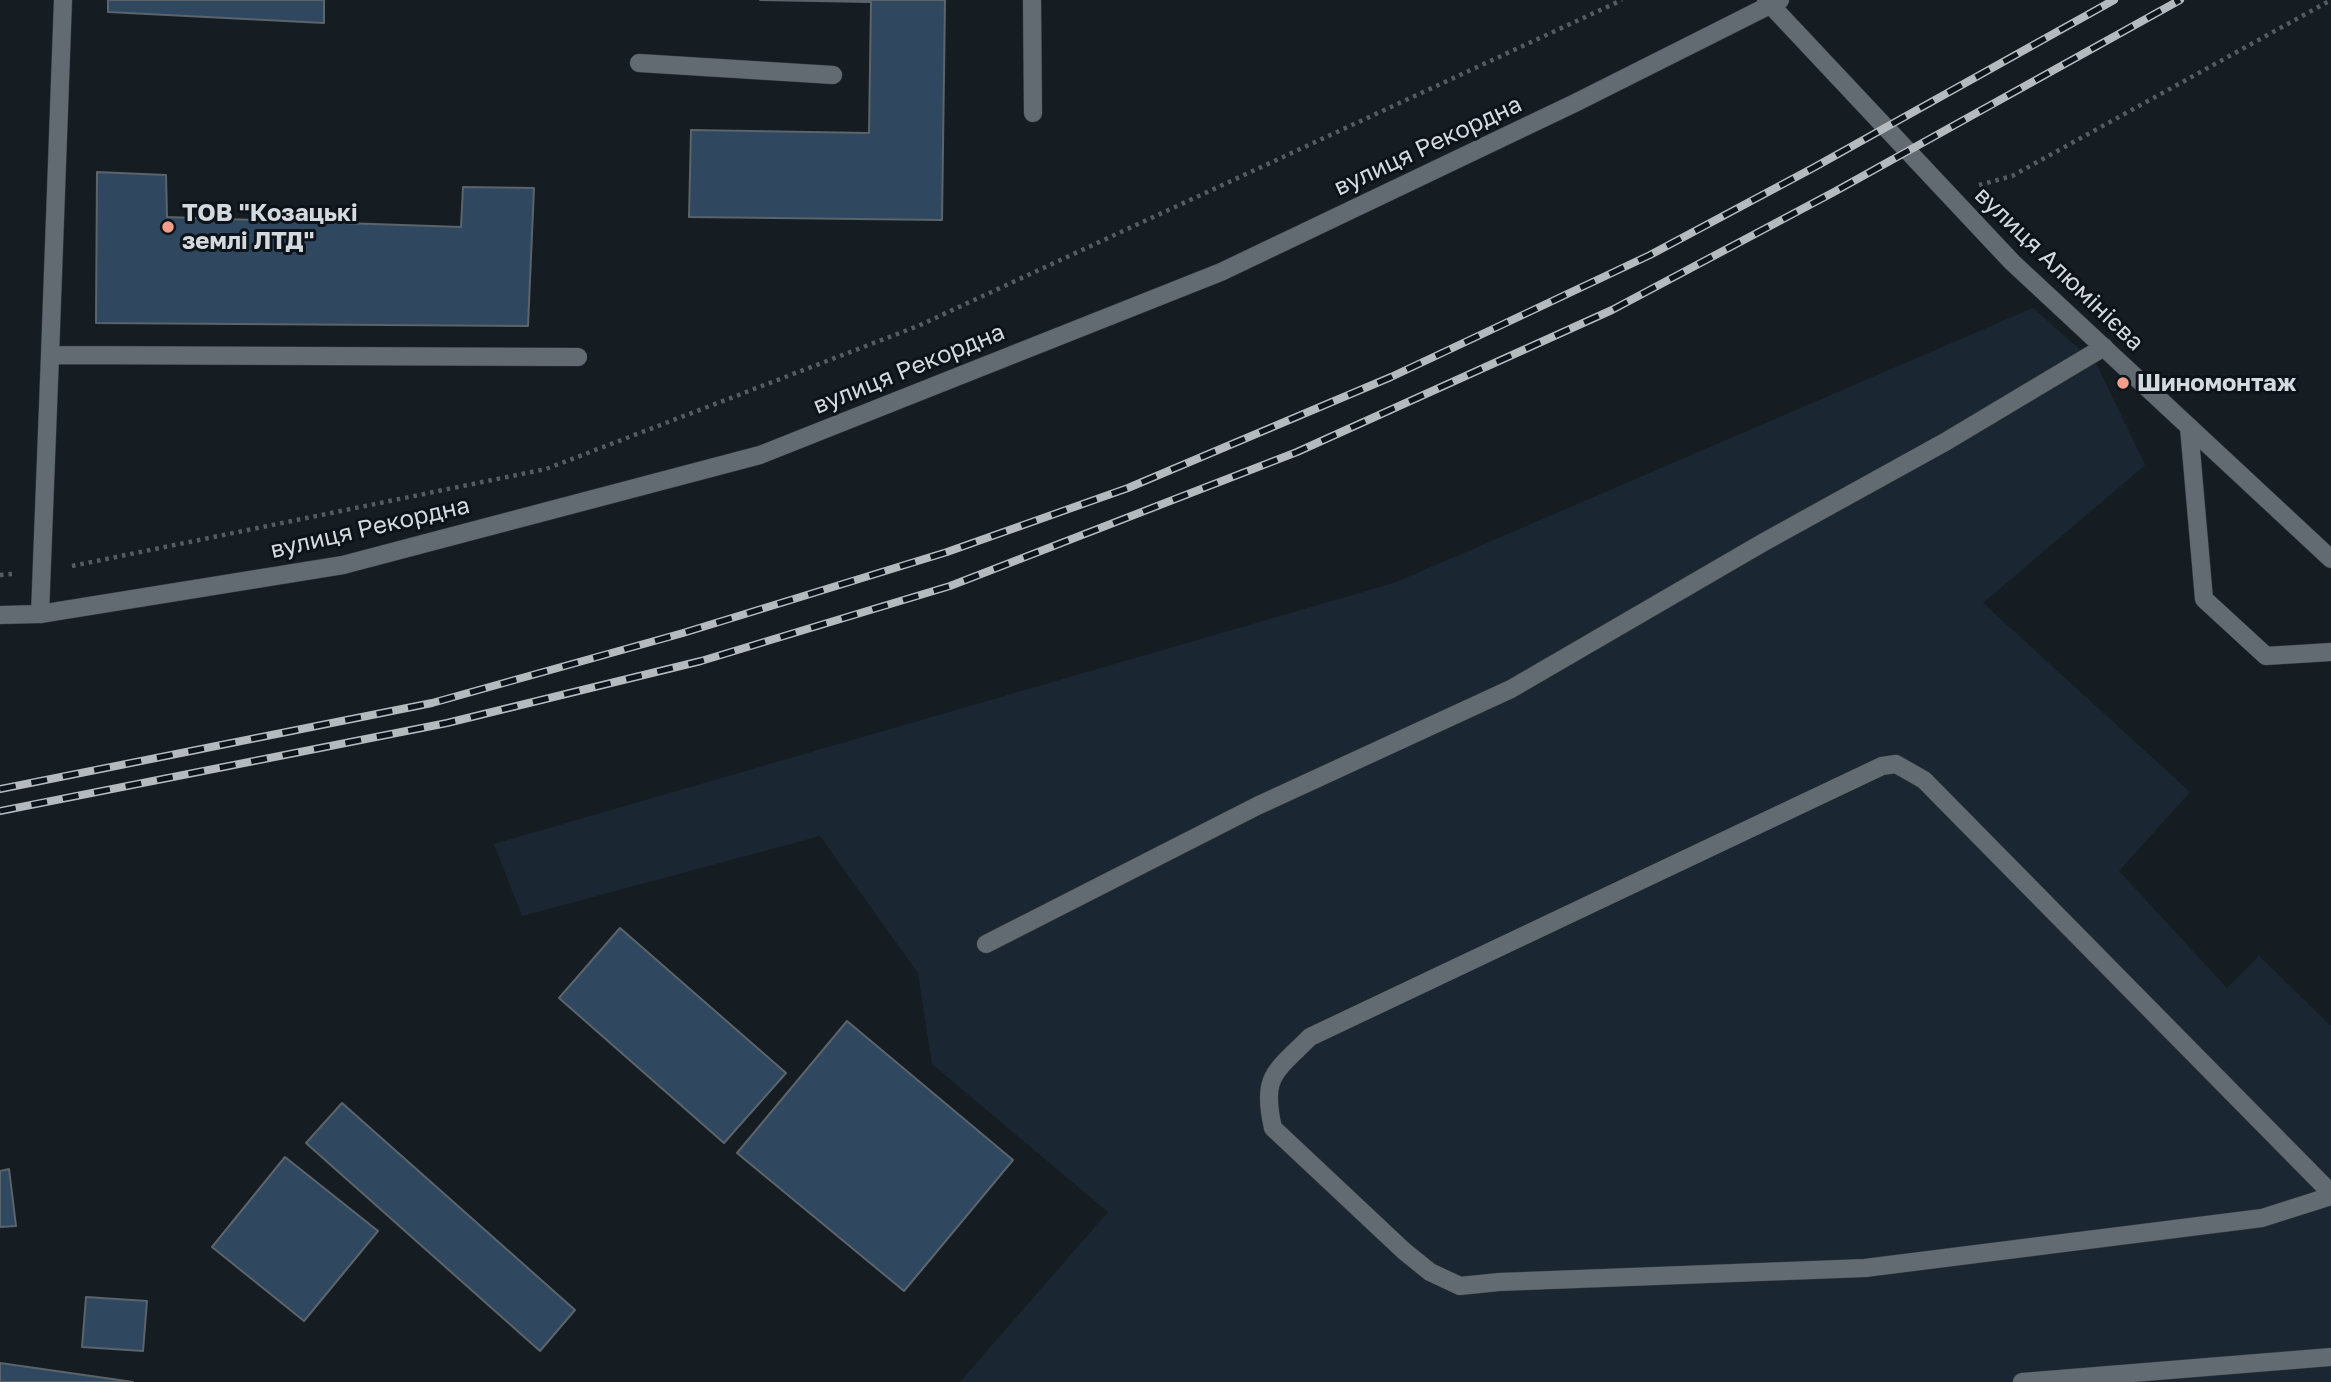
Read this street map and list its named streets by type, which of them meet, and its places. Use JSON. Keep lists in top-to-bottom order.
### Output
{
  "streets": {
    "street": ["вулиця Рекордна", "вулиця Алюмінієва"]
  },
  "crossings": [
    ["вулиця Рекордна", "вулиця Алюмінієва"]
  ],
  "places": ["ТОВ \"Козацькі землі ЛТД\"", "Шиномонтаж"]
}
